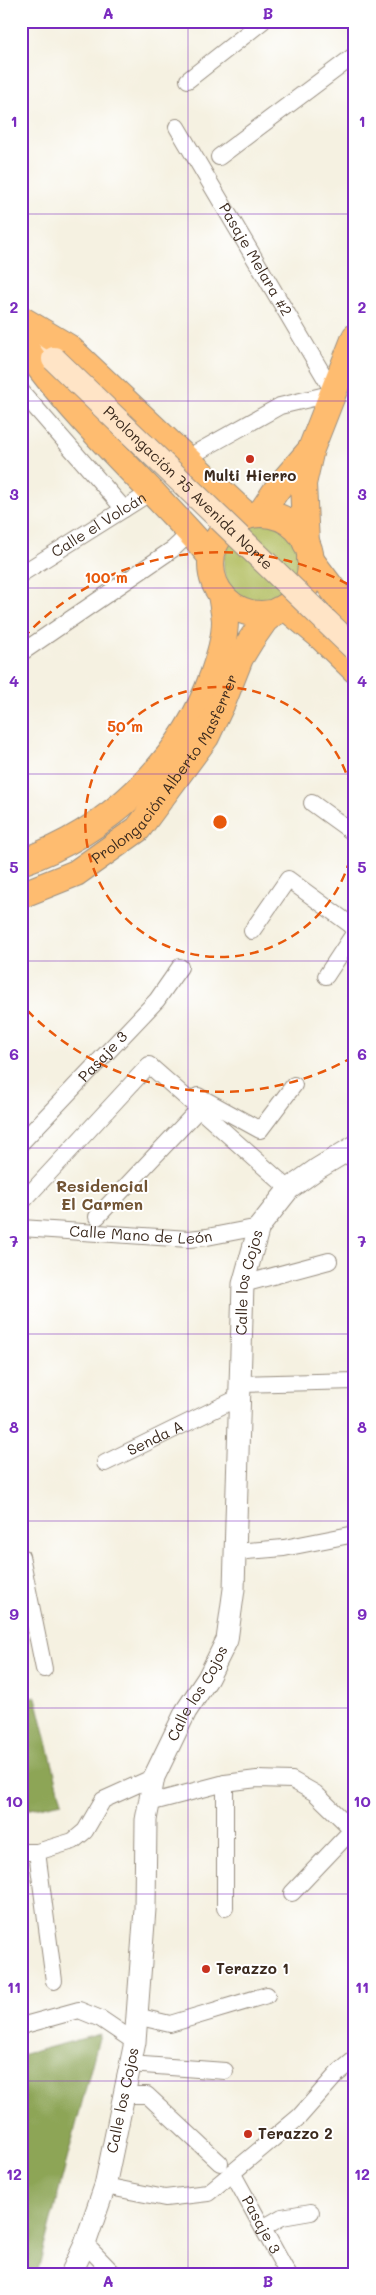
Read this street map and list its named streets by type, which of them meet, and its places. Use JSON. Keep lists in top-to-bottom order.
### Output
{
  "streets": {
    "main road": ["Prolongación 75 Avenida Norte", "Prolongación Alberto Masferrer"],
    "street": [
      "Pasaje Melara #2",
      "Calle el Volcán",
      "Pasaje 3",
      "Calle Mano de León",
      "Calle los Cojos",
      "Senda A"
    ]
  },
  "crossings": [
    ["Calle Mano de León", "Calle los Cojos"],
    ["Calle los Cojos", "Senda A"]
  ],
  "districts": ["Residencial El Carmen"],
  "places": ["Multi Hierro", "Terazzo 1", "Terazzo 2"],
  "grid": {
    "columns": ["A", "B"],
    "rows": [
      "1",
      "2",
      "3",
      "4",
      "5",
      "6",
      "7",
      "8",
      "9",
      "10",
      "11",
      "12"
    ]
  },
  "rings": ["100 m", "50 m"]
}
